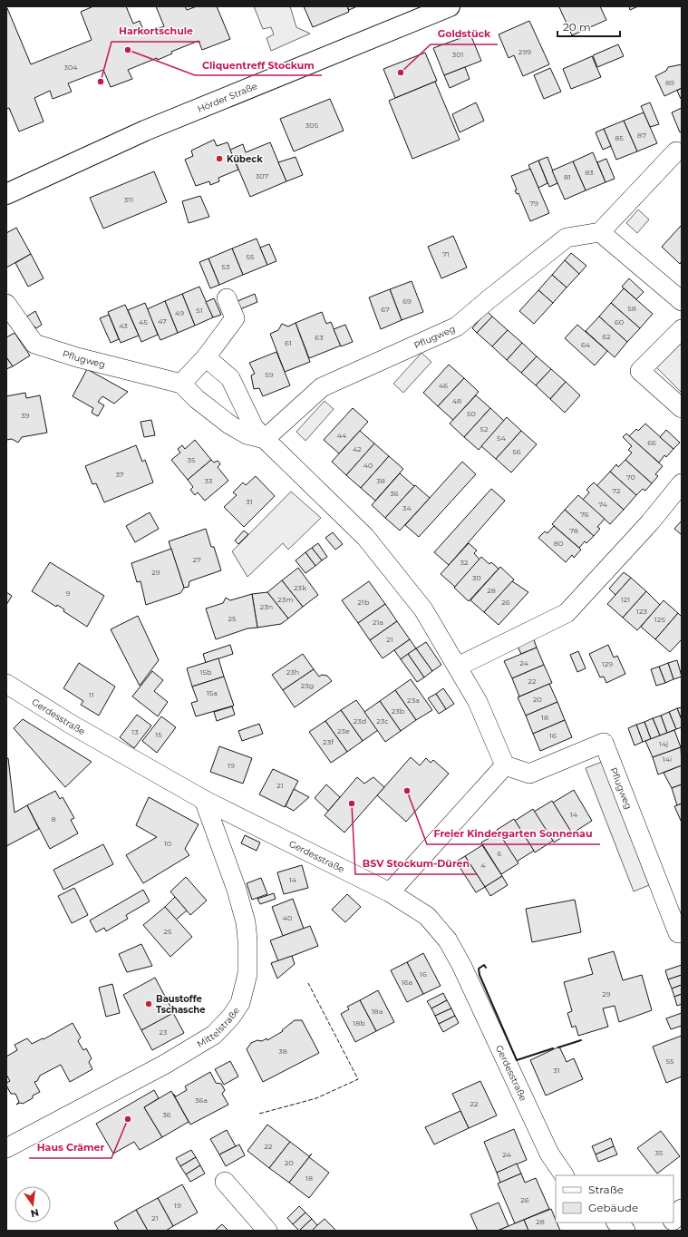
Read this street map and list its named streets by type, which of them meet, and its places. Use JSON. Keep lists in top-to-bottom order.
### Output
{
  "streets": {
    "main road": ["Hörder Straße"],
    "street": ["Pflugweg", "Gerdesstraße", "Mittelstraße"]
  },
  "crossings": [
    ["Gerdesstraße", "Mittelstraße"]
  ],
  "places": [
    "Cliquentreff Stockum",
    "Goldstück",
    "Harkortschule",
    "Kübeck",
    "Freier Kindergarten Sonnenau",
    "BSV Stockum-Düren",
    "Baustoffe Tschasche",
    "Haus Crämer"
  ],
  "house_numbers": [
    "299",
    "301",
    "304",
    "89",
    "305",
    "87",
    "85",
    "83",
    "307",
    "81",
    "311",
    "79",
    "71",
    "55",
    "53",
    "69",
    "58",
    "67",
    "51",
    "49",
    "47",
    "45",
    "60",
    "43",
    "62",
    "63",
    "61",
    "64",
    "59",
    "46",
    "48",
    "50",
    "39",
    "52",
    "44",
    "54",
    "66",
    "42",
    "56",
    "35",
    "40",
    "37",
    "70",
    "33",
    "38",
    "72",
    "36",
    "31",
    "74",
    "34",
    "76",
    "78",
    "80",
    "27",
    "32",
    "29",
    "30",
    "23k",
    "28",
    "9",
    "23m",
    "121",
    "21b",
    "26",
    "23n",
    "123",
    "25",
    "125",
    "21a",
    "21",
    "24",
    "129",
    "15b",
    "23h",
    "22",
    "23g",
    "15a",
    "11",
    "20",
    "23a",
    "23b",
    "18",
    "23d",
    "23c",
    "23e",
    "13",
    "15",
    "16",
    "23f",
    "14j",
    "14i",
    "19",
    "21",
    "14",
    "8",
    "10",
    "6",
    "4",
    "14",
    "40",
    "25",
    "16",
    "16a",
    "29",
    "18a",
    "18b",
    "23",
    "38",
    "55",
    "31",
    "36a",
    "22",
    "36",
    "22",
    "35",
    "24",
    "20",
    "18",
    "26",
    "19",
    "21",
    "28"
  ],
  "legend": ["Straße", "Gebäude"],
  "scale_bar": "20 m",
  "north": "bottom"
}
